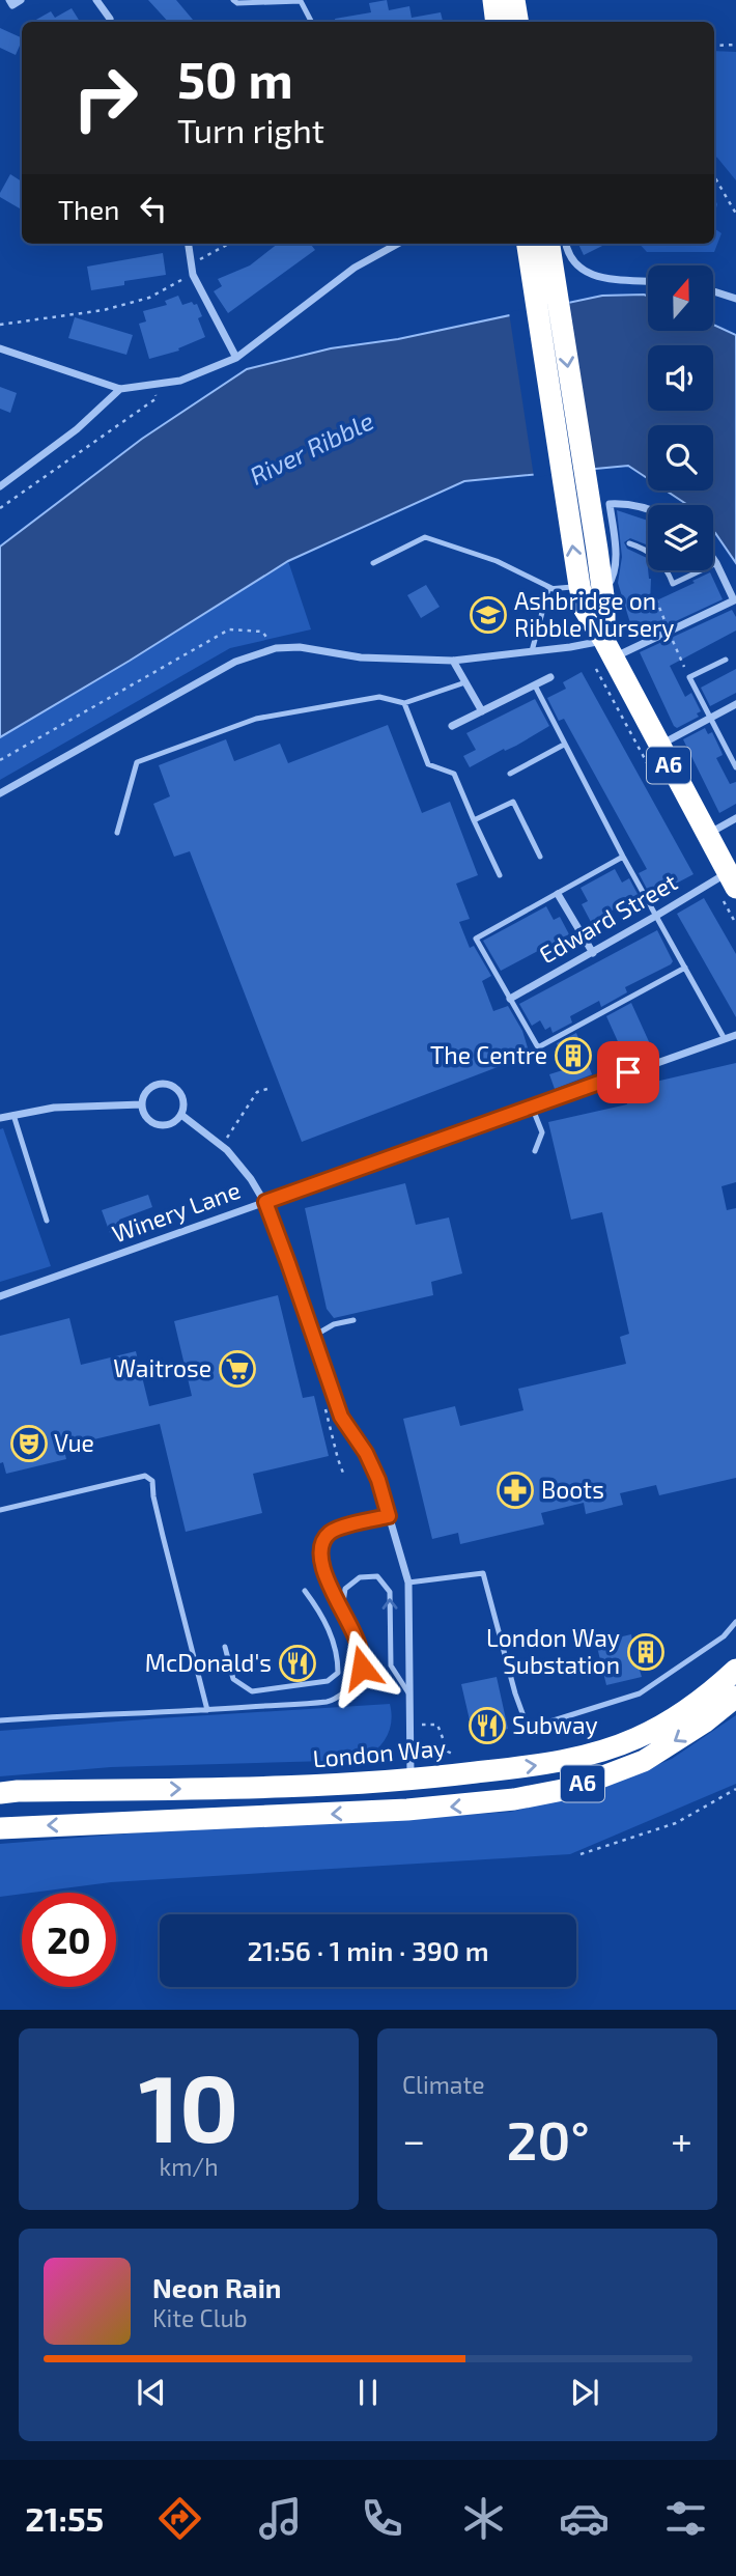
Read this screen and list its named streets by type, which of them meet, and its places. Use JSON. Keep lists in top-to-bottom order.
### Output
{
  "streets": {
    "highway": ["A6", "London Way"],
    "street": ["Edward Street", "Winery Lane"]
  },
  "crossings": [
    ["A6", "Edward Street"]
  ],
  "water": ["River Ribble"],
  "places": {
    "school or university": ["Ashbridge on Ribble Nursery"],
    "building": ["The Centre", "London Way Substation"],
    "supermarket": ["Waitrose"],
    "theatre": ["Vue"],
    "pharmacy": ["Boots"],
    "restaurant": ["McDonald's", "Subway"]
  },
  "north": "top",
  "page": {
    "turn": ["50 m", "Turn right"],
    "then": "Then",
    "limit": "20",
    "trip": "21:56 · 1 min · 390 m",
    "tile": [
      ["10", "km/h"],
      "Climate"
    ],
    "heat": ["−", "20°", "+"],
    "song": ["Neon Rain", "Kite Club"],
    "tabs": "21:55"
  }
}
